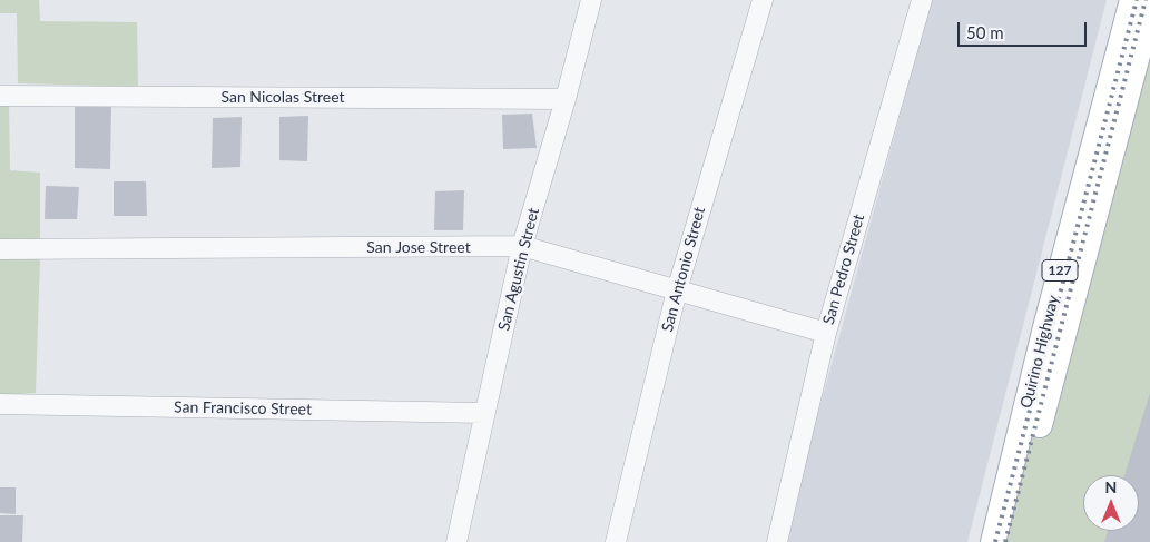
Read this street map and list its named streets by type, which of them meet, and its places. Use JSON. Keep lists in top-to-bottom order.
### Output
{
  "streets": {
    "main road": ["127", "Quirino Highway"],
    "street": [
      "San Nicolas Street",
      "San Jose Street",
      "San Agustin Street",
      "San Antonio Street",
      "San Pedro Street",
      "San Francisco Street"
    ]
  },
  "crossings": [
    ["San Nicolas Street", "San Agustin Street"],
    ["San Jose Street", "San Agustin Street"],
    ["San Jose Street", "San Antonio Street"],
    ["San Jose Street", "San Pedro Street"],
    ["San Agustin Street", "San Francisco Street"]
  ],
  "scale_bar": "50 m",
  "north": "top"
}
